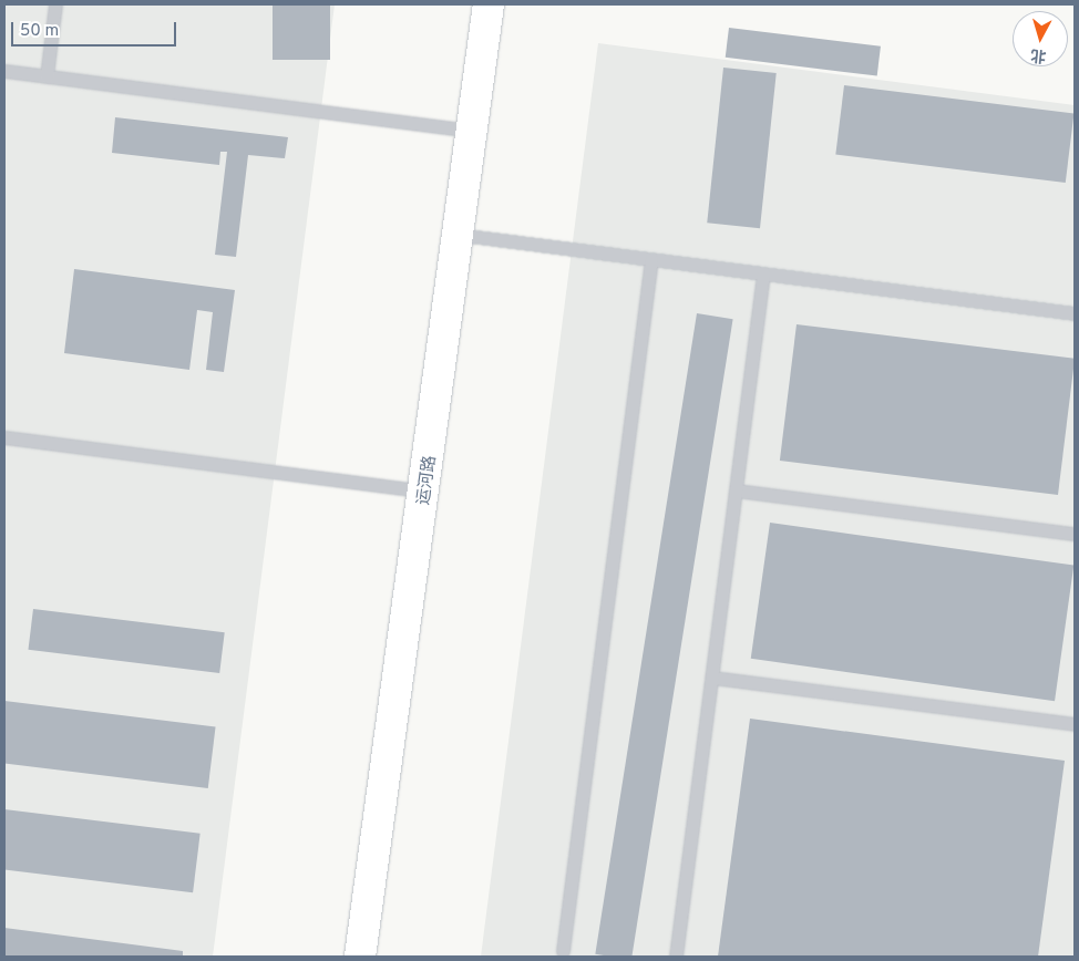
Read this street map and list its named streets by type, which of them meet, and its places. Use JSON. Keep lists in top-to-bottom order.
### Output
{
  "streets": {
    "main road": ["运河路"]
  },
  "scale_bar": "50 m",
  "north": "bottom"
}
